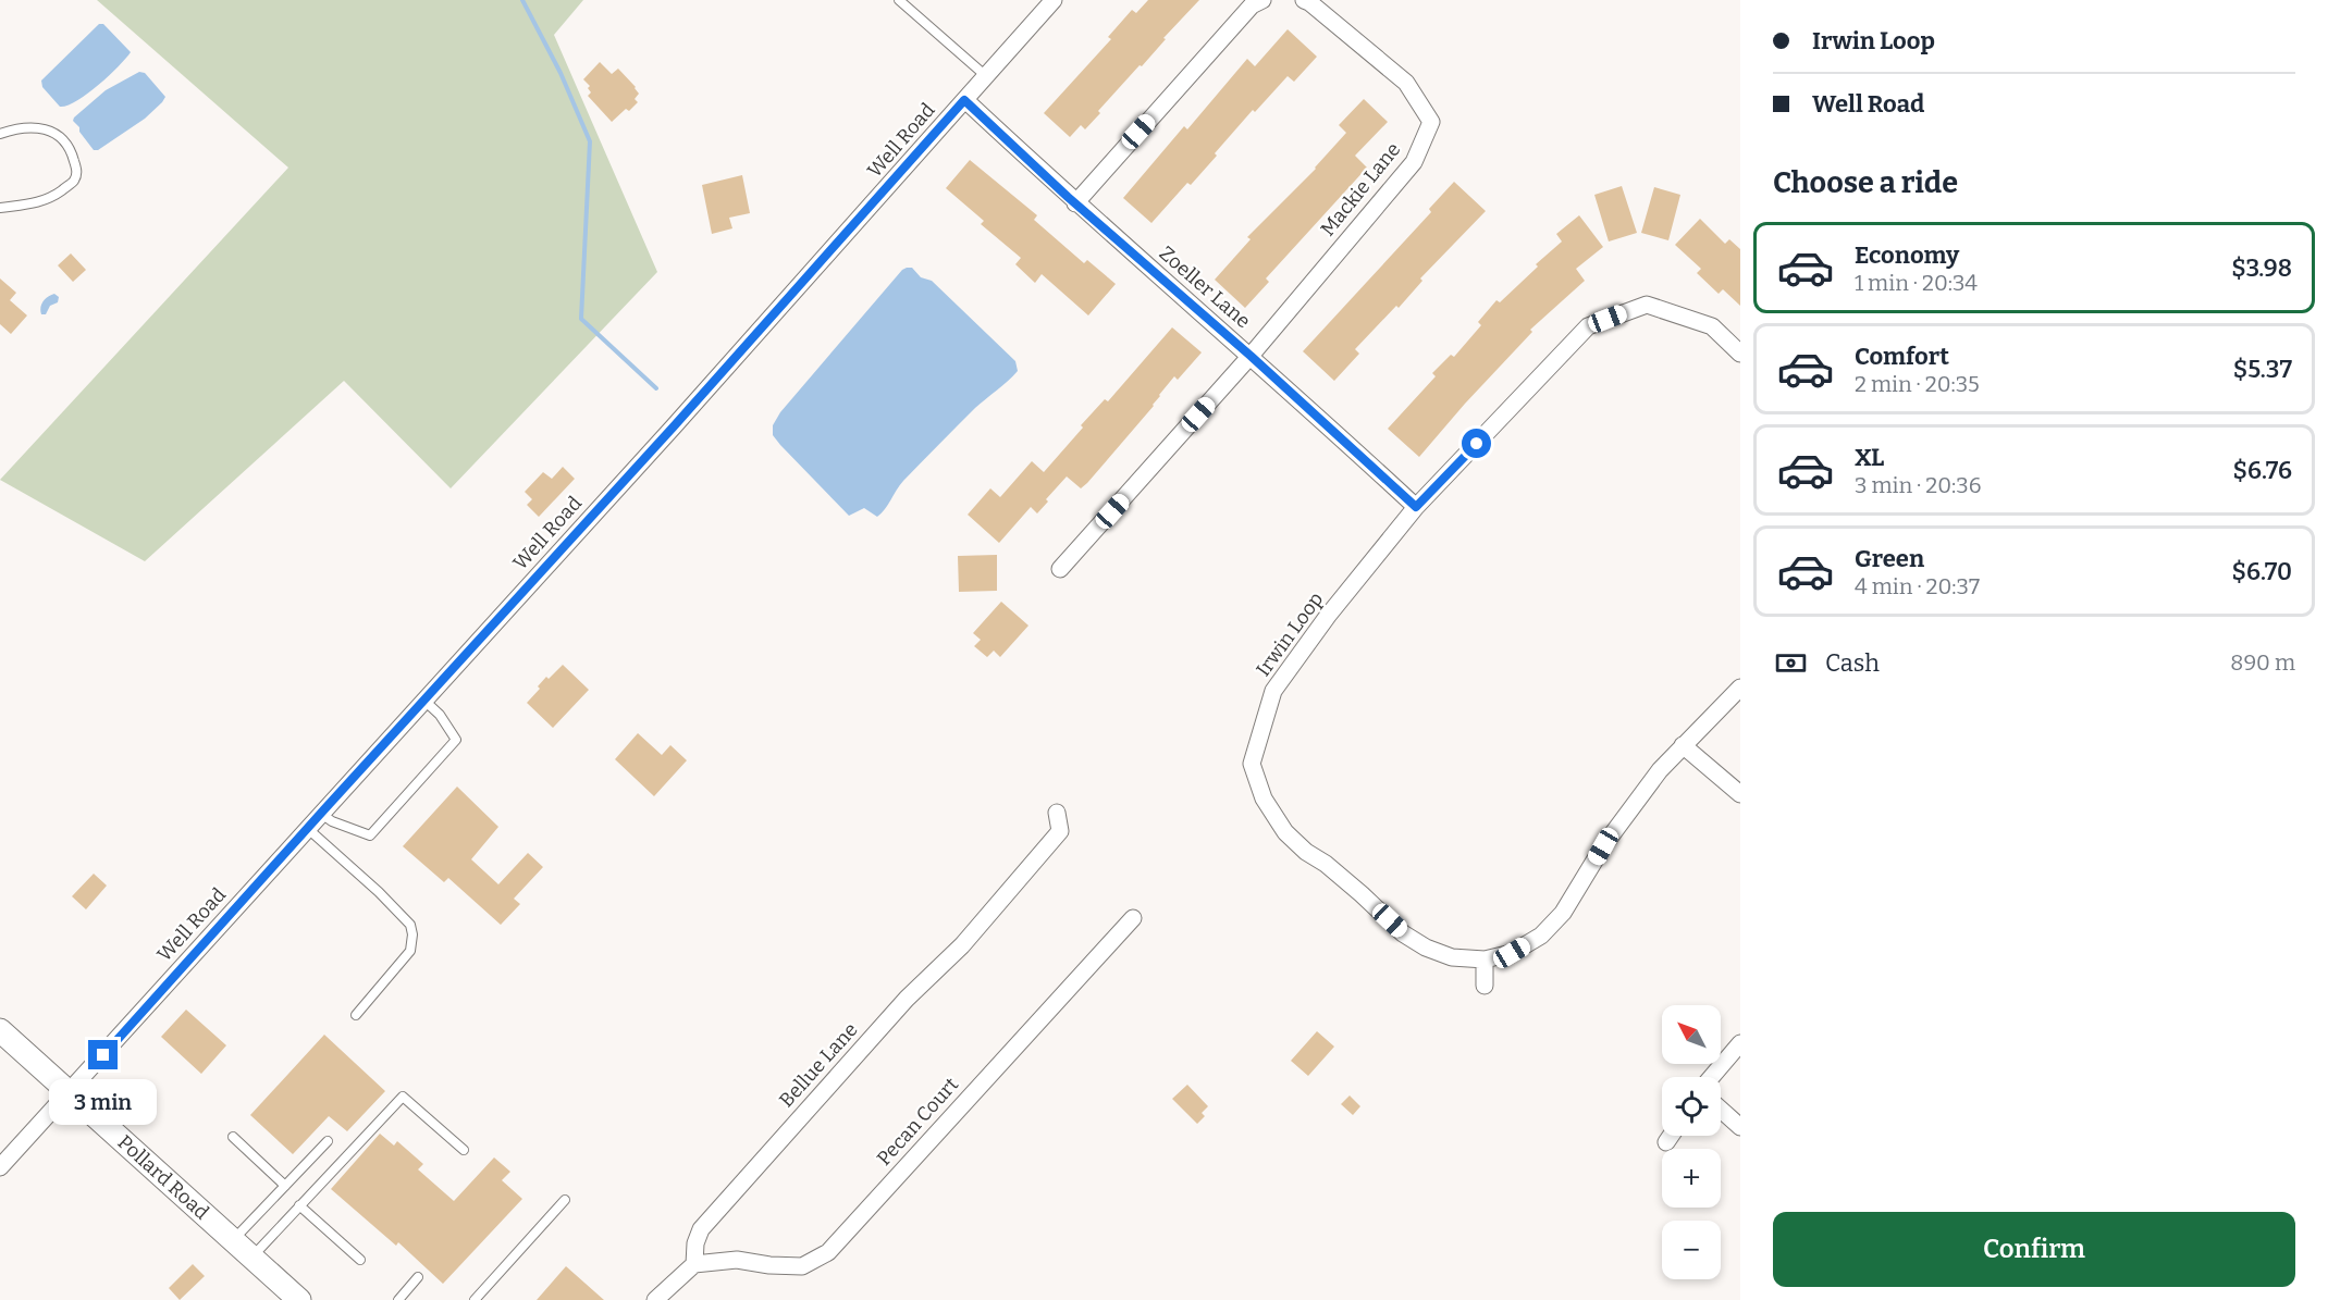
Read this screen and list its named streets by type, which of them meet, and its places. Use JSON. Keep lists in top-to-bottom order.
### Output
{
  "streets": {
    "street": [
      "Well Road",
      "Mackie Lane",
      "Zoeller Lane",
      "Irwin Loop",
      "Bellue Lane",
      "Pecan Court",
      "Pollard Road"
    ]
  },
  "crossings": [
    ["Well Road", "Zoeller Lane"],
    ["Well Road", "Pollard Road"],
    ["Mackie Lane", "Zoeller Lane"],
    ["Zoeller Lane", "Irwin Loop"],
    ["Bellue Lane", "Pecan Court"]
  ],
  "north": "top left",
  "page": {
    "banner": ["Irwin Loop", "Well Road"],
    "heading": "Choose a ride",
    "list": [
      {
        "name": "Economy",
        "note": "1 min · 20:34",
        "value": "$3.98"
      },
      {
        "name": "Comfort",
        "note": "2 min · 20:35",
        "value": "$5.37"
      },
      {
        "name": "XL",
        "note": "3 min · 20:36",
        "value": "$6.76"
      },
      {
        "name": "Green",
        "note": "4 min · 20:37",
        "value": "$6.70"
      }
    ],
    "pay": ["Cash", "890 m"],
    "map_buttons": ["+", "−"],
    "bubble": "3 min",
    "buttons": "Confirm"
  }
}
